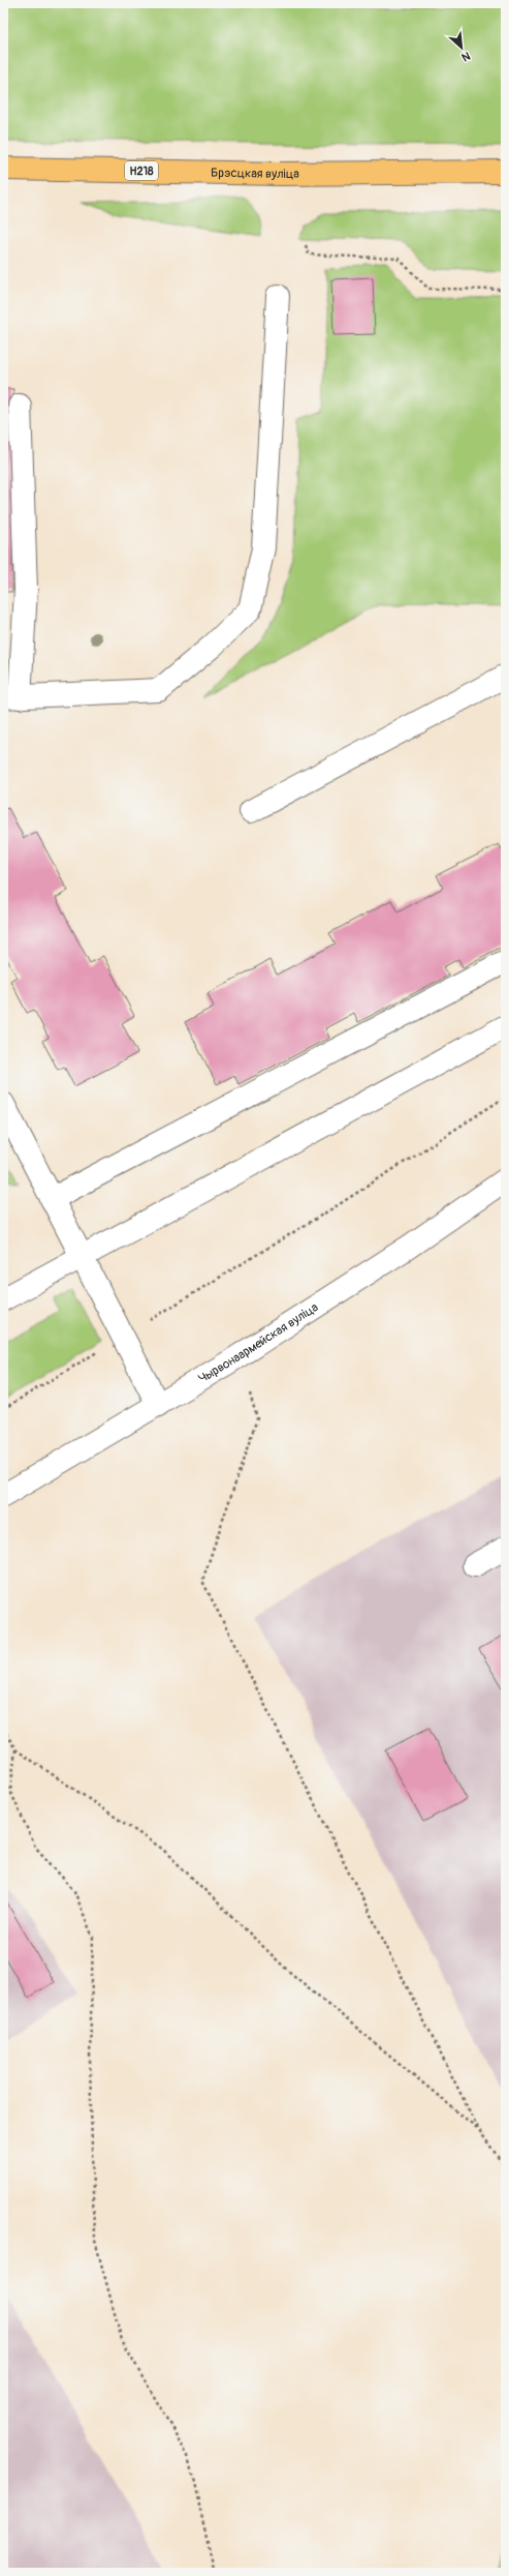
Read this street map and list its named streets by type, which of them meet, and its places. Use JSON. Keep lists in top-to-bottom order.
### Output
{
  "streets": {
    "main road": ["Н218", "Брэсцкая вуліца"],
    "street": ["Чырвонаармейская вуліца"]
  },
  "north": "bottom right"
}
